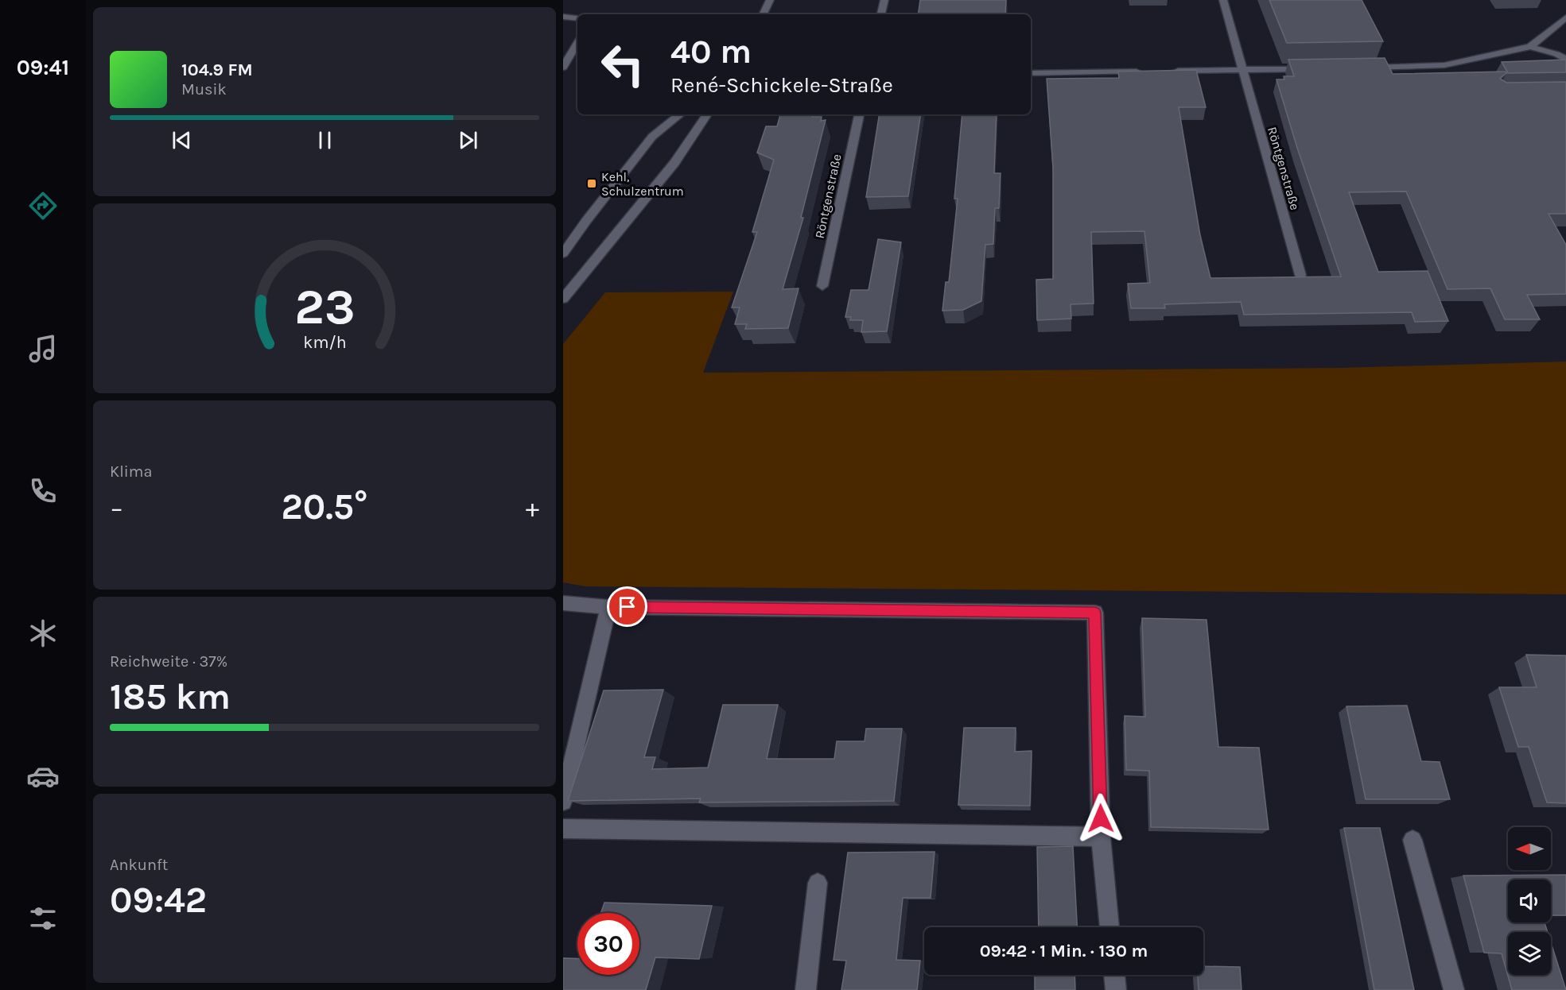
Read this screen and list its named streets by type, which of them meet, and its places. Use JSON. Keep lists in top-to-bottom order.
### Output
{
  "streets": {
    "street": ["Röntgenstraße"]
  },
  "places": {
    "transit": ["Kehl, Schulzentrum"]
  },
  "north": "left",
  "page": {
    "tabs": "09:41",
    "turn": ["40 m", "René-Schickele-Straße"],
    "song": ["104.9 FM", "Musik"],
    "tile": [
      "Klima",
      ["Reichweite · 37%", "185 km"],
      ["Ankunft", "09:42"]
    ],
    "heat": ["−", "20.5°", "+"],
    "limit": "30",
    "trip": "09:42 · 1 Min. · 130 m",
    "gauge": ["23", "km/h"]
  }
}
